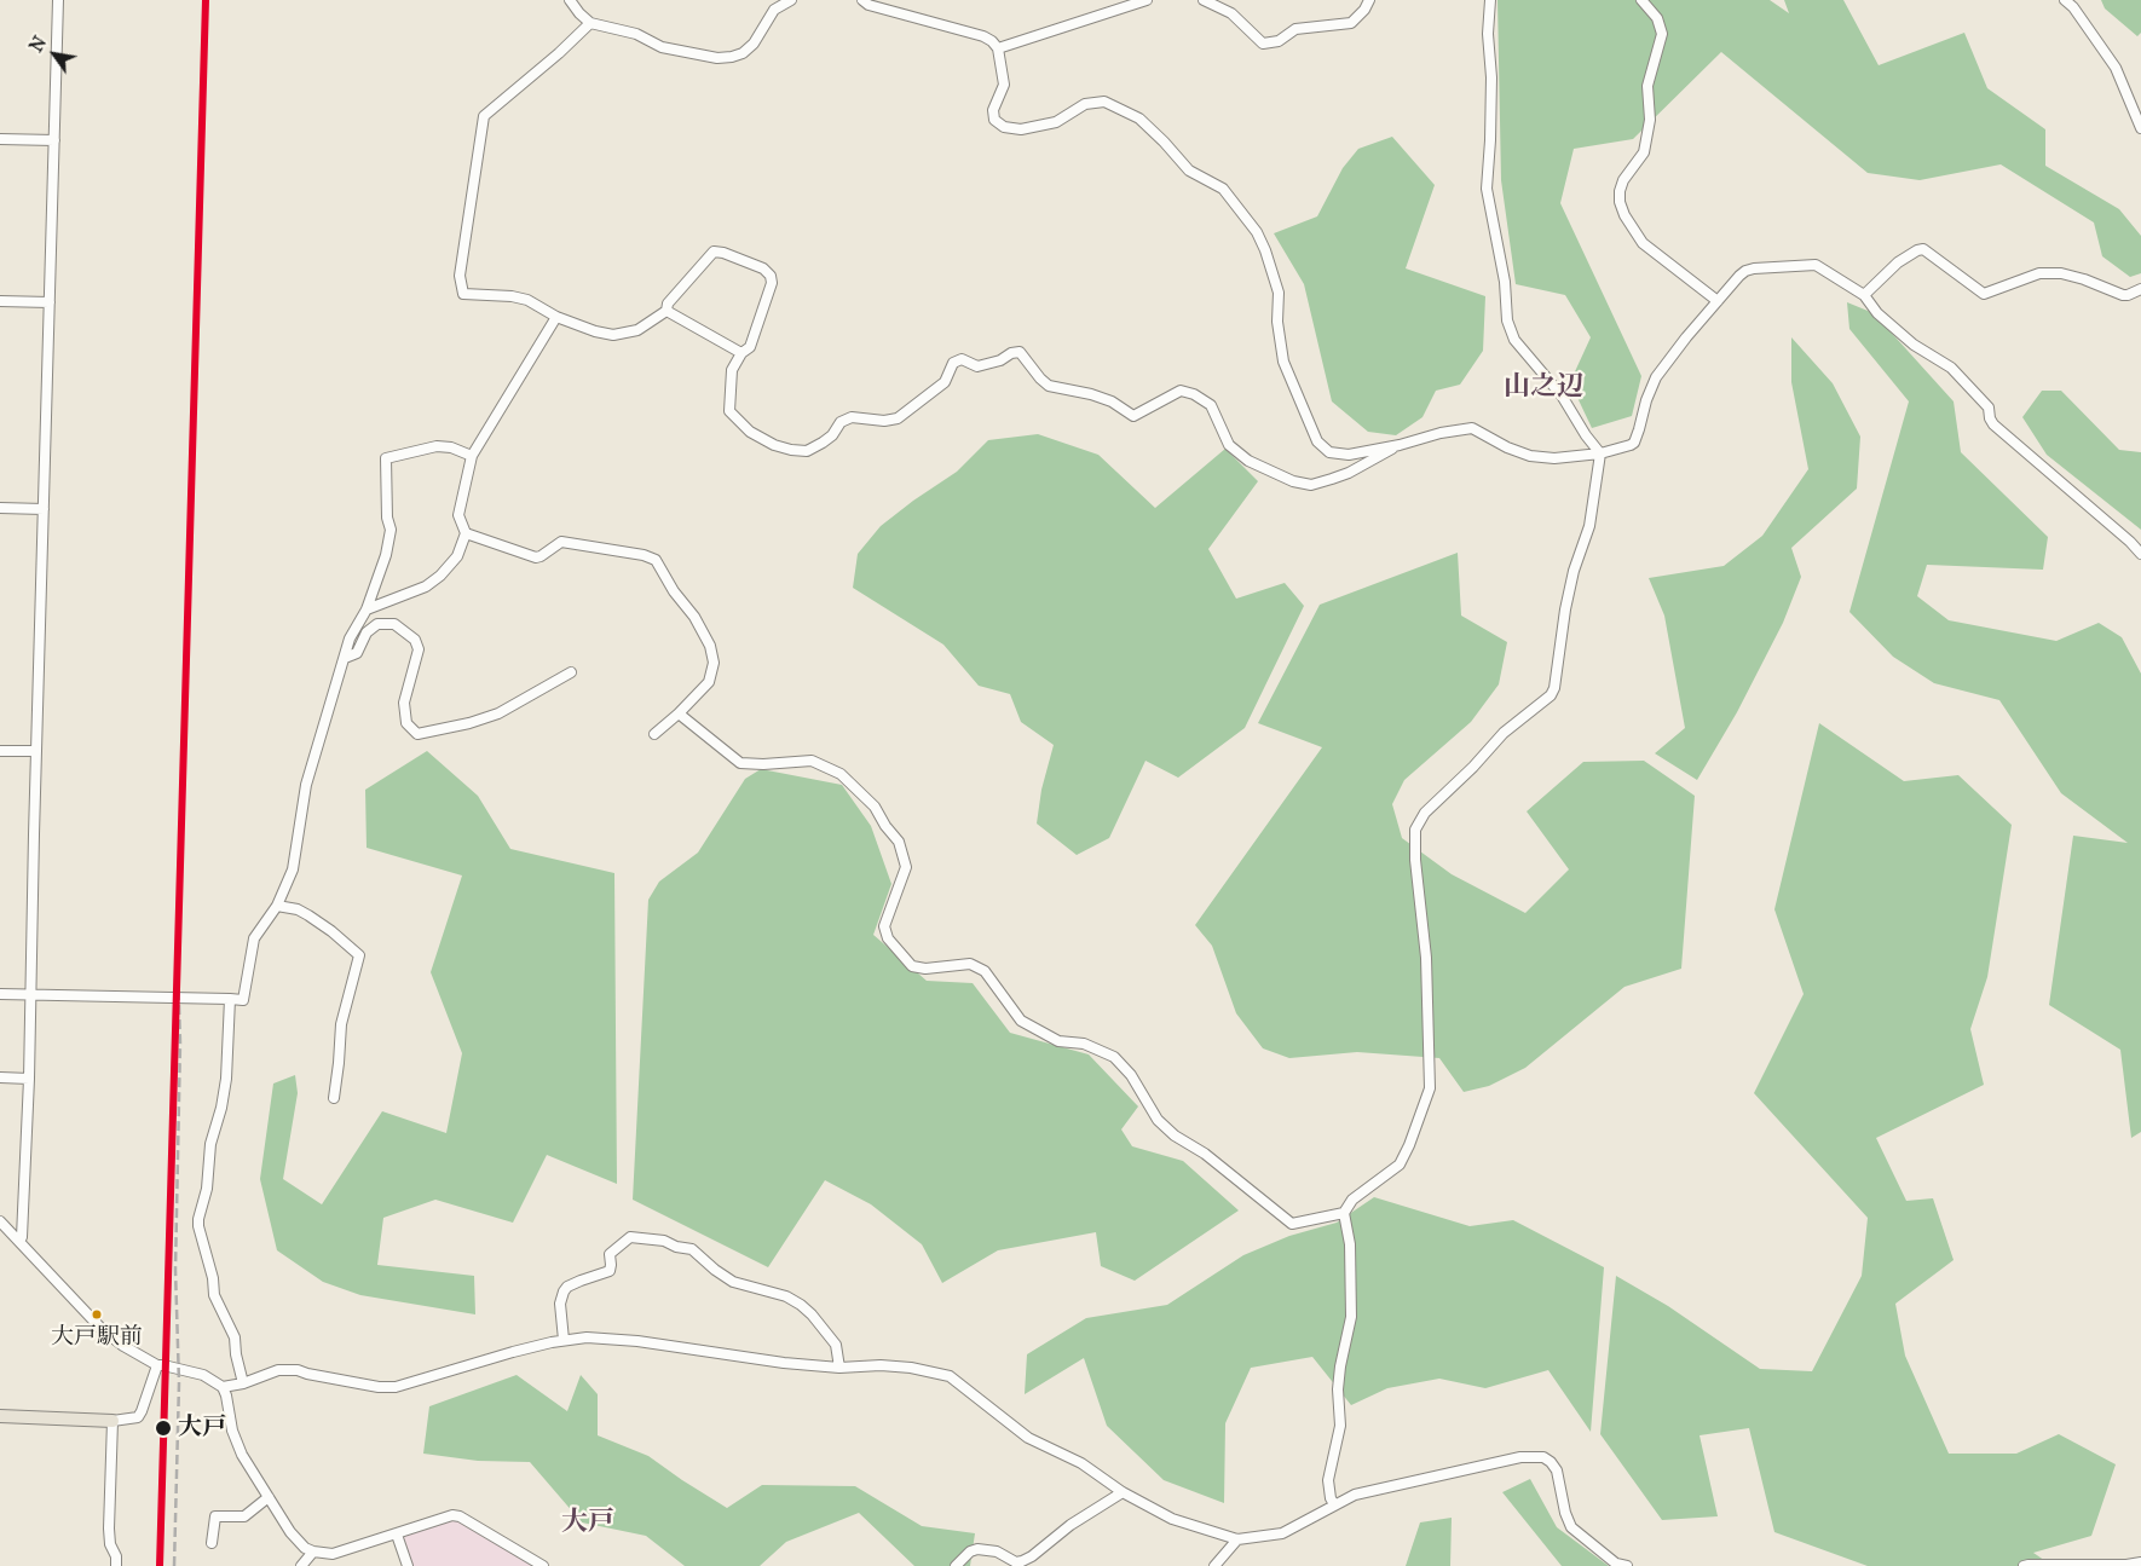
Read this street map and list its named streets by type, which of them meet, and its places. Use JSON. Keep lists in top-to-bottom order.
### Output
{
  "districts": ["山之辺", "大戸"],
  "places": ["大戸駅前", "大戸"],
  "north": "top left"
}
